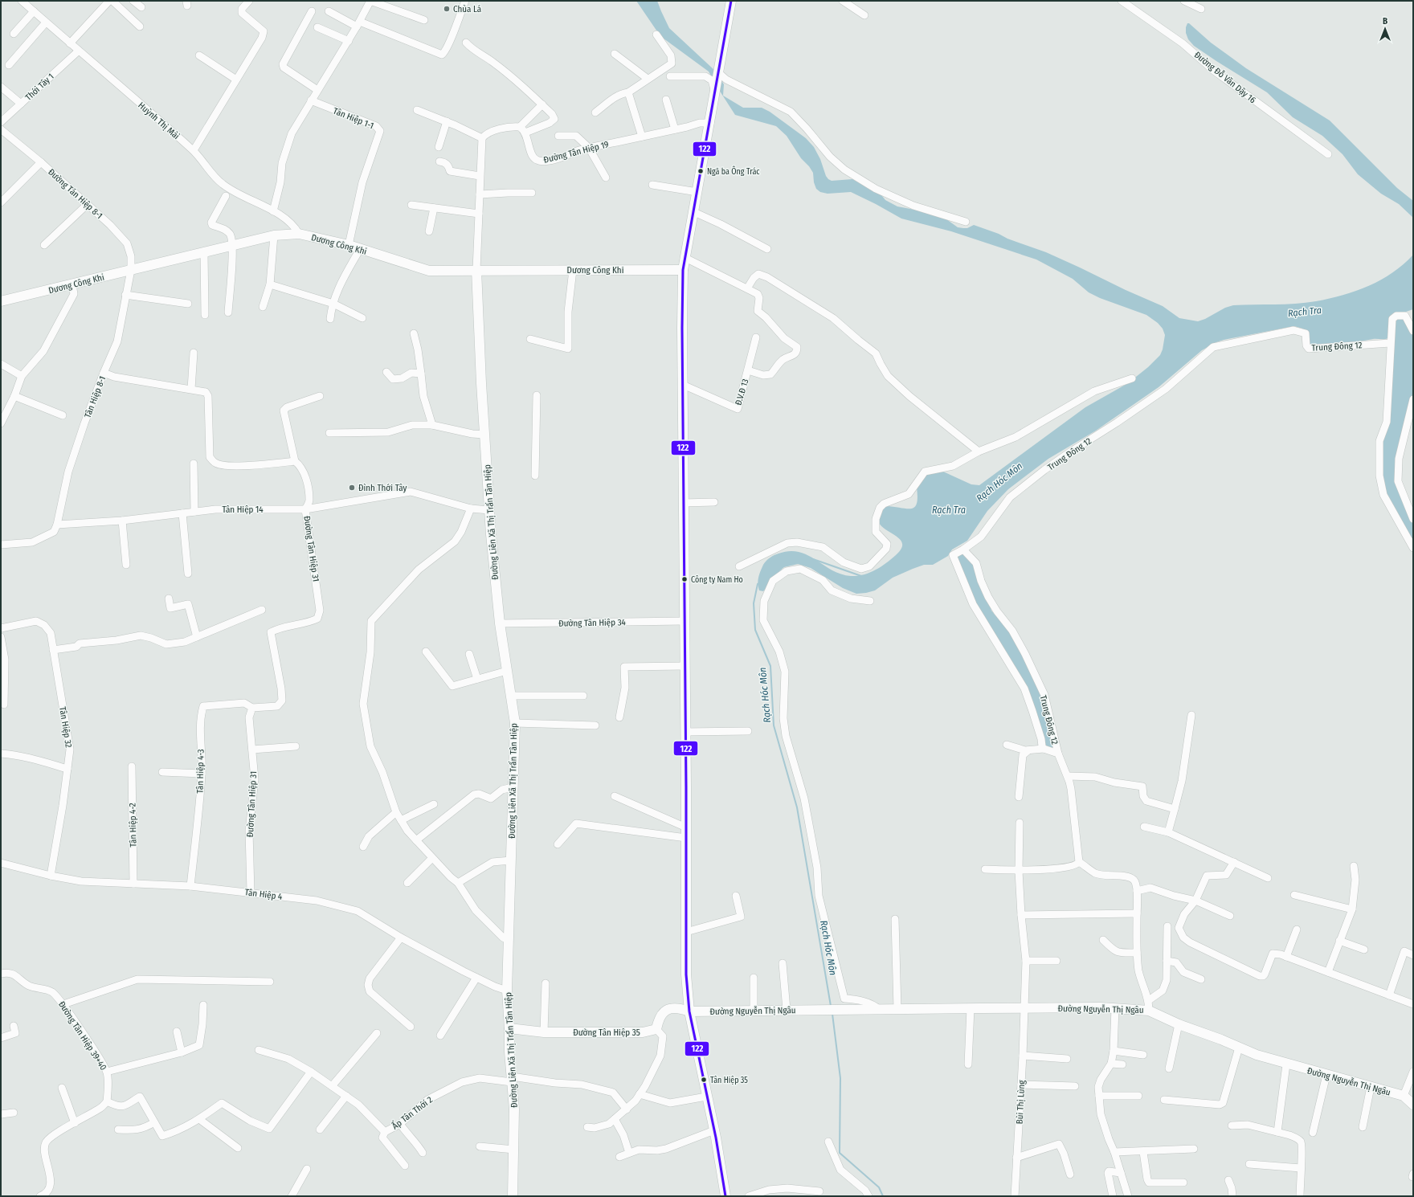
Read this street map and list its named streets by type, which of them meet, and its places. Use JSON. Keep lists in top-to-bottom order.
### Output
{
  "streets": {
    "main road": [
      "Dương Công Khi",
      "Đường Liên Xã Thị Trấn Tân Hiệp",
      "Đường Nguyễn Thị Ngâu",
      "Đường Tân Hiệp 35"
    ],
    "street": [
      "Đường Đỗ Văn Dậy 16",
      "Thới Tây 1",
      "Tân Hiệp 1-1",
      "Huỳnh Thị Mài",
      "Đường Tân Hiệp 19",
      "Đường Tán Hiệp 8-1",
      "Trung Đông 12",
      "Đ.V.Đ 13",
      "Tân Hiệp 8-1",
      "Tân Hiệp 14",
      "Đường Tân Hiệp 31",
      "Đường Tân Hiệp 34",
      "Tân Hiệp 32",
      "Tân Hiệp 4-3",
      "Tân Hiệp 4-2",
      "Tân Hiệp 4",
      "Đường Tân Hiệp 39+40",
      "Bùi Thị Lùng",
      "Ấp Tân Thới 2"
    ]
  },
  "crossings": [
    ["Thới Tây 1", "Huỳnh Thị Mài"],
    ["Tân Hiệp 1-1", "Dương Công Khi"],
    ["Huỳnh Thị Mài", "Dương Công Khi"],
    ["Đường Tán Hiệp 8-1", "Dương Công Khi"],
    ["Đường Tán Hiệp 8-1", "Tân Hiệp 8-1"],
    ["Dương Công Khi", "Tân Hiệp 8-1"],
    ["Dương Công Khi", "Đường Liên Xã Thị Trấn Tân Hiệp"],
    ["Tân Hiệp 8-1", "Tân Hiệp 14"],
    ["Tân Hiệp 14", "Đường Liên Xã Thị Trấn Tân Hiệp"],
    ["Tân Hiệp 14", "Đường Tân Hiệp 31"],
    ["Đường Liên Xã Thị Trấn Tân Hiệp", "Đường Tân Hiệp 34"],
    ["Đường Liên Xã Thị Trấn Tân Hiệp", "Tân Hiệp 4"],
    ["Đường Liên Xã Thị Trấn Tân Hiệp", "Đường Tân Hiệp 35"],
    ["Đường Liên Xã Thị Trấn Tân Hiệp", "Ấp Tân Thới 2"],
    ["Đường Tân Hiệp 31", "Tân Hiệp 4-3"],
    ["Đường Tân Hiệp 31", "Tân Hiệp 4"],
    ["Tân Hiệp 32", "Tân Hiệp 4"],
    ["Tân Hiệp 4-3", "Tân Hiệp 4"],
    ["Tân Hiệp 4-2", "Tân Hiệp 4"],
    ["Đường Nguyễn Thị Ngâu", "Bùi Thị Lùng"]
  ],
  "water": ["Rạch Tra", "Rạch Hóc Môn"],
  "places": [
    "Chùa Lá",
    "Ngã ba Ông Trác",
    "Đình Thới Tây",
    "Công ty Nam Ho",
    "Tân Hiệp 35"
  ],
  "lines": ["transit line 122"],
  "north": "top"
}
